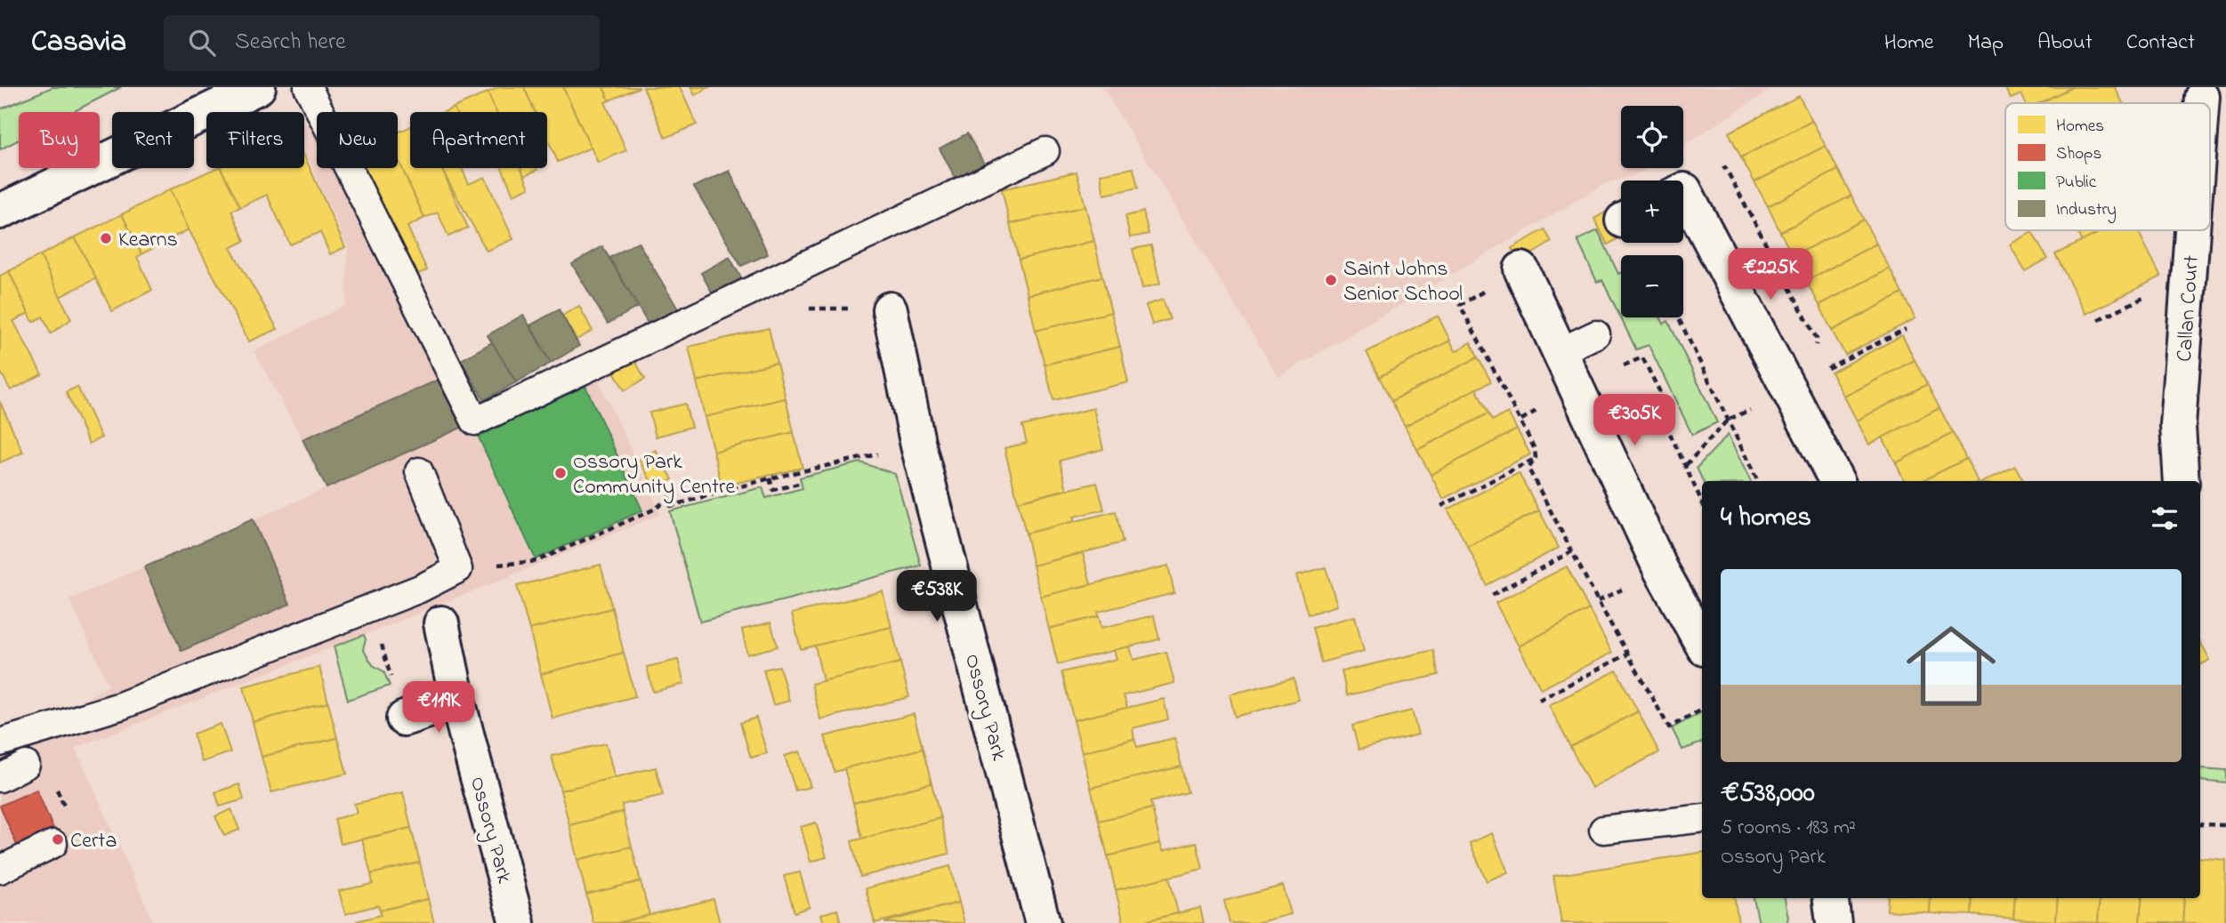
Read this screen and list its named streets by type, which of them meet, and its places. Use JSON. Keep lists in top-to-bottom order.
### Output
{
  "streets": {
    "street": ["Callan Court", "Ossory Park"]
  },
  "places": [
    "Kearns",
    "Saint Johns Senior School",
    "Ossory Park Community Centre",
    "Certa"
  ],
  "legend": [
    "Homes",
    "Shops",
    "Public",
    "Industry"
  ],
  "page": {
    "header": "Casavia",
    "search": "Search here",
    "nav": [
      "Home",
      "Map",
      "About",
      "Contact"
    ],
    "map_buttons": ["+", "−"],
    "chip": [
      "Buy",
      "Rent",
      "Filters",
      "New",
      "Apartment"
    ],
    "price": [
      "€225K",
      "€305K",
      "€538K",
      "€119K"
    ],
    "heading": "4 homes",
    "list": [
      {
        "name": "€538,000",
        "note": "5 rooms · 183 m² · Ossory Park"
      }
    ]
  }
}
